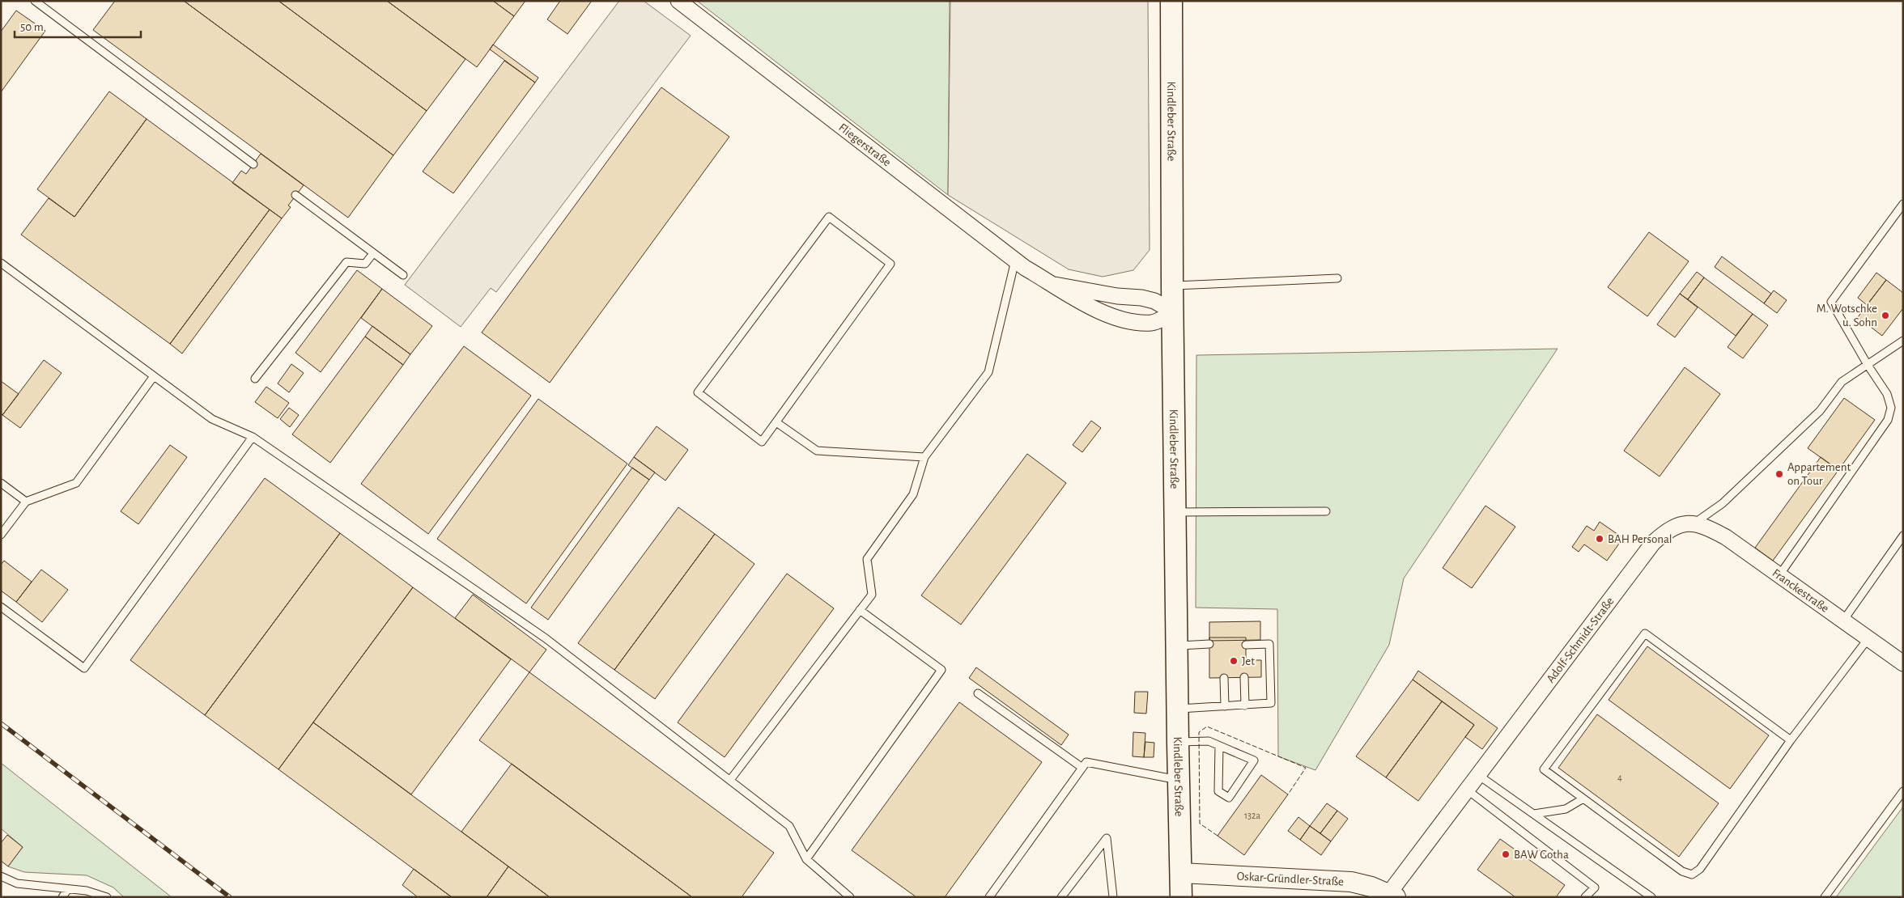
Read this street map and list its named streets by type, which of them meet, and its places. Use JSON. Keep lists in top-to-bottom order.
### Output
{
  "streets": {
    "main road": ["Kindleber Straße"],
    "street": [
      "Fliegerstraße",
      "Franckestraße",
      "Adolf-Schmidt-Straße",
      "Oskar-Gründler-Straße"
    ]
  },
  "crossings": [
    ["Kindleber Straße", "Fliegerstraße"],
    ["Kindleber Straße", "Oskar-Gründler-Straße"],
    ["Franckestraße", "Adolf-Schmidt-Straße"],
    ["Adolf-Schmidt-Straße", "Oskar-Gründler-Straße"]
  ],
  "places": [
    "M. Wotschke u. Sohn",
    "Appartement on Tour",
    "BAH Personal",
    "Jet",
    "BAW Gotha"
  ],
  "house_numbers": ["4", "132a"],
  "scale_bar": "50 m"
}
